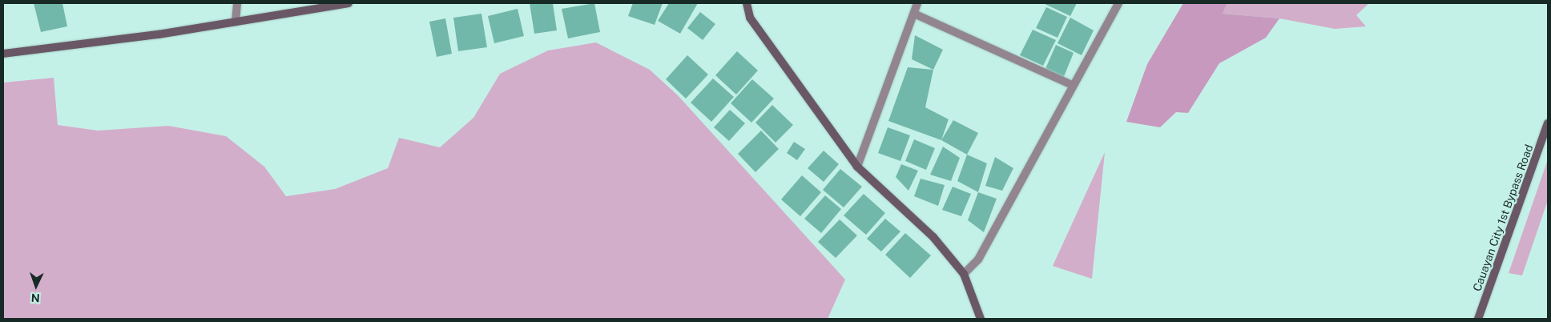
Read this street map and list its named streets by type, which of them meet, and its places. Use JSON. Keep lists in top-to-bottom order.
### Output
{
  "streets": {
    "street": ["Cauayan City 1st Bypass Road"]
  },
  "north": "bottom"
}
